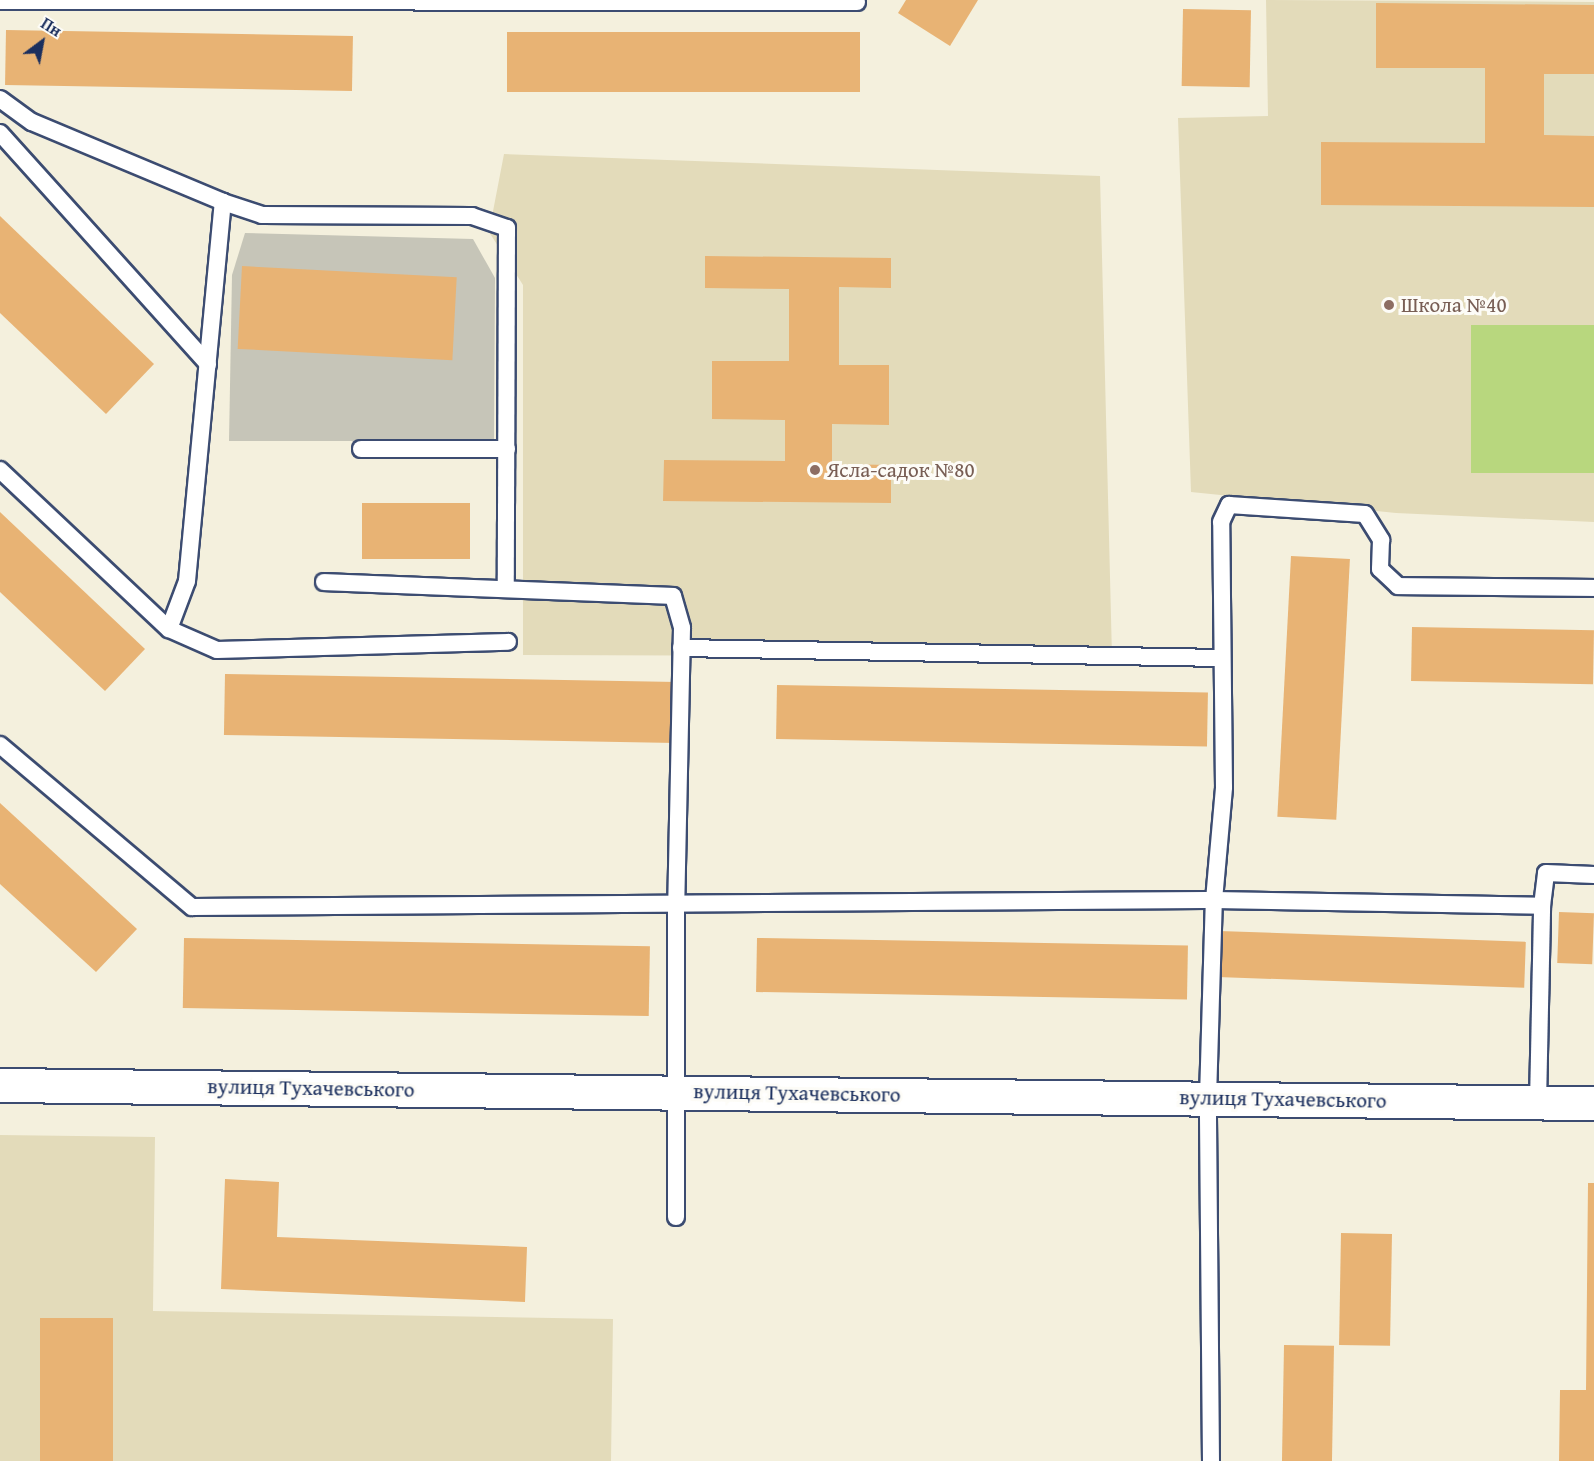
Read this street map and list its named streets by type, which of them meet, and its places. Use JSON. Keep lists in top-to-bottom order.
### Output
{
  "streets": {
    "street": ["вулиця Тухачевського"]
  },
  "places": ["Школа №40", "Ясла-садок №80"],
  "north": "top right"
}
